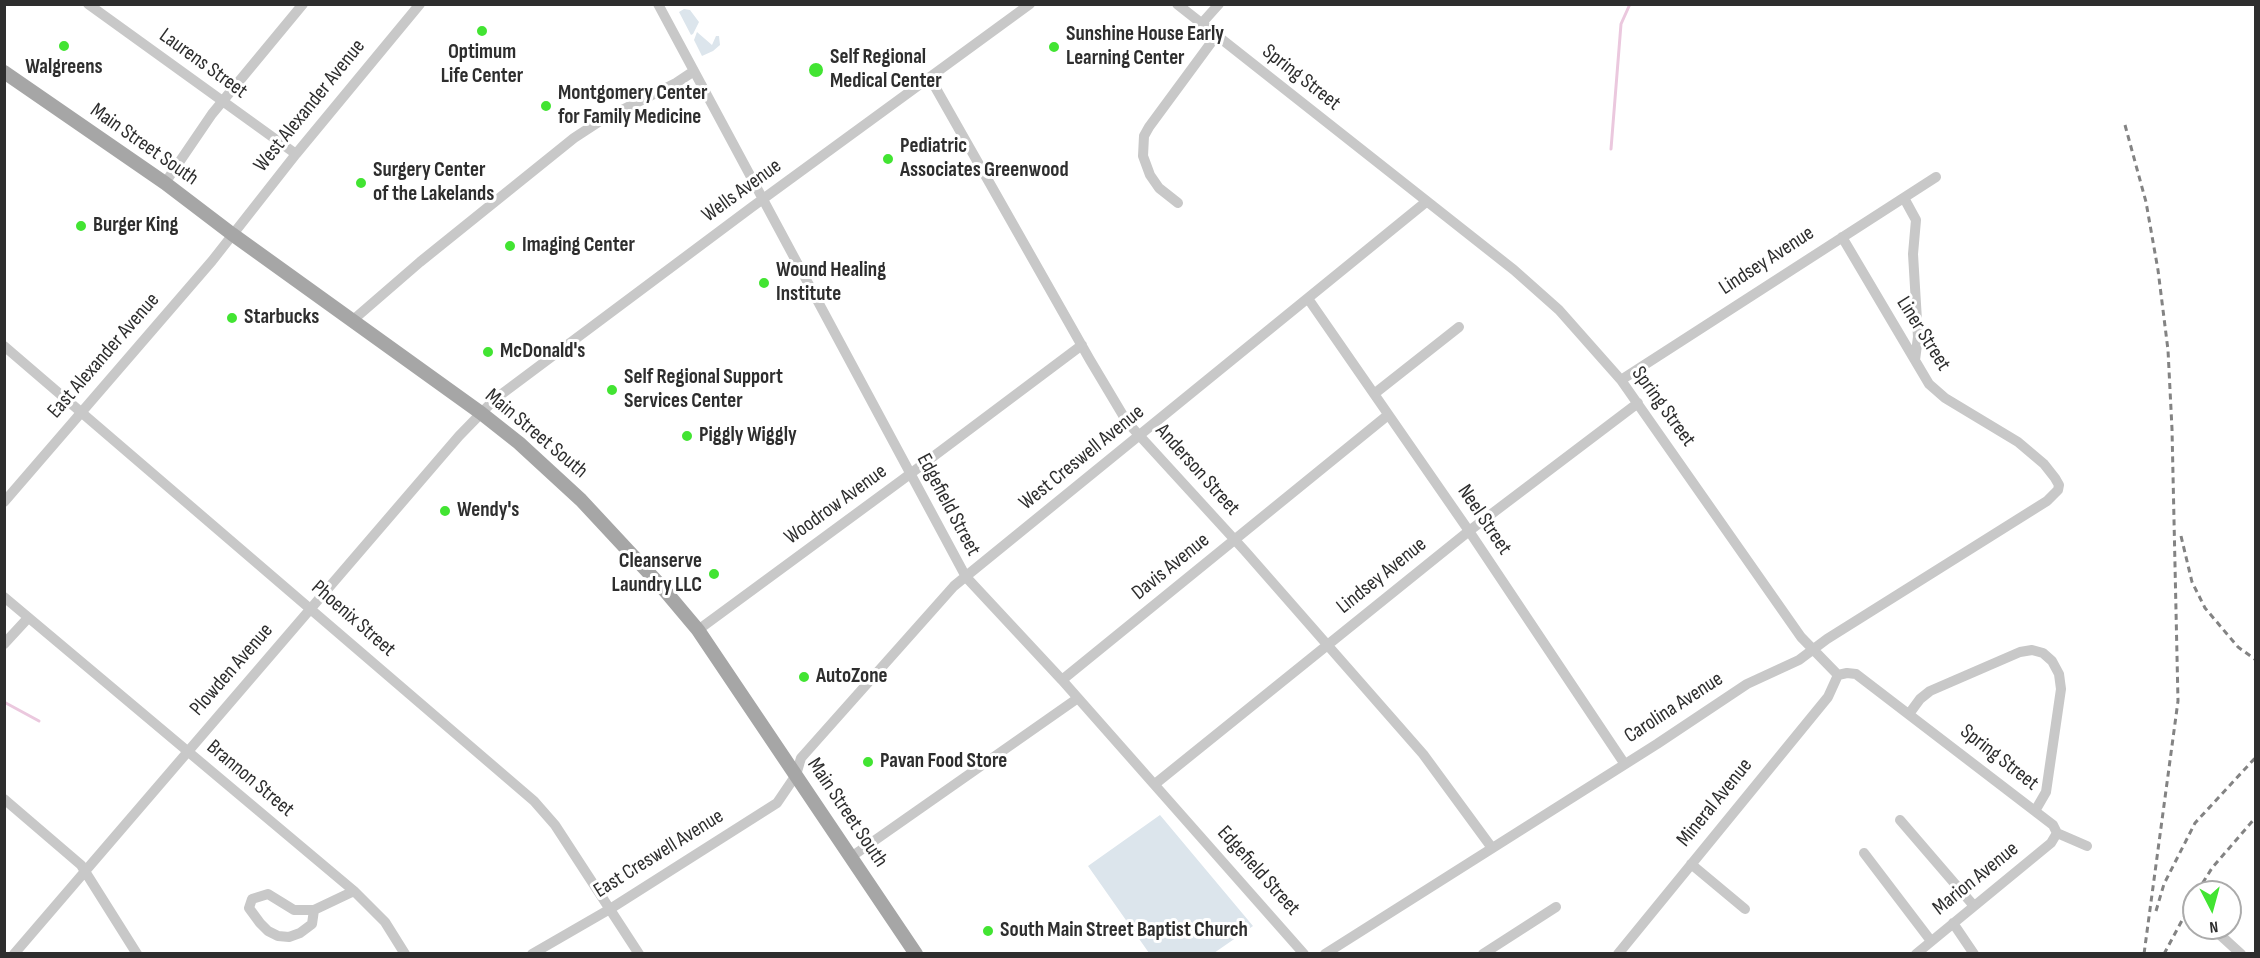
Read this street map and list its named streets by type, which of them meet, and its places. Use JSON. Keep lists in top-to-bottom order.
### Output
{
  "streets": {
    "main road": ["Main Street South"],
    "street": [
      "Laurens Street",
      "Spring Street",
      "West Alexander Avenue",
      "Wells Avenue",
      "Lindsey Avenue",
      "Liner Street",
      "East Alexander Avenue",
      "West Creswell Avenue",
      "Anderson Street",
      "Woodrow Avenue",
      "Edgefield Street",
      "Neel Street",
      "Davis Avenue",
      "Phoenix Street",
      "Plowden Avenue",
      "Carolina Avenue",
      "Brannon Street",
      "Mineral Avenue",
      "East Creswell Avenue",
      "Marion Avenue"
    ]
  },
  "crossings": [
    ["Laurens Street", "West Alexander Avenue"],
    ["Spring Street", "Lindsey Avenue"],
    ["Spring Street", "West Creswell Avenue"],
    ["Spring Street", "Carolina Avenue"],
    ["Spring Street", "Mineral Avenue"],
    ["Spring Street", "Marion Avenue"],
    ["West Alexander Avenue", "Main Street South"],
    ["West Alexander Avenue", "East Alexander Avenue"],
    ["Main Street South", "Wells Avenue"],
    ["Main Street South", "East Alexander Avenue"],
    ["Main Street South", "West Creswell Avenue"],
    ["Main Street South", "Woodrow Avenue"],
    ["Main Street South", "Plowden Avenue"],
    ["Main Street South", "East Creswell Avenue"],
    ["Wells Avenue", "Anderson Street"],
    ["Wells Avenue", "Edgefield Street"],
    ["Wells Avenue", "Plowden Avenue"],
    ["Lindsey Avenue", "Liner Street"],
    ["Lindsey Avenue", "Anderson Street"],
    ["Lindsey Avenue", "Edgefield Street"],
    ["Lindsey Avenue", "Neel Street"],
    ["Liner Street", "Carolina Avenue"],
    ["East Alexander Avenue", "Phoenix Street"],
    ["West Creswell Avenue", "Anderson Street"],
    ["West Creswell Avenue", "Edgefield Street"],
    ["West Creswell Avenue", "Neel Street"],
    ["West Creswell Avenue", "East Creswell Avenue"],
    ["Anderson Street", "Woodrow Avenue"],
    ["Anderson Street", "Davis Avenue"],
    ["Anderson Street", "Carolina Avenue"],
    ["Woodrow Avenue", "Edgefield Street"],
    ["Edgefield Street", "Davis Avenue"],
    ["Neel Street", "Davis Avenue"],
    ["Neel Street", "Carolina Avenue"],
    ["Phoenix Street", "Plowden Avenue"],
    ["Phoenix Street", "East Creswell Avenue"],
    ["Plowden Avenue", "Brannon Street"]
  ],
  "places": [
    "Optimum Life Center",
    "Walgreens",
    "Sunshine House Early Learning Center",
    "Self Regional Medical Center",
    "Montgomery Center for Family Medicine",
    "Pediatric Associates Greenwood",
    "Surgery Center of the Lakelands",
    "Burger King",
    "Imaging Center",
    "Wound Healing Institute",
    "Starbucks",
    "McDonald's",
    "Self Regional Support Services Center",
    "Piggly Wiggly",
    "Wendy's",
    "Cleanserve Laundry LLC",
    "AutoZone",
    "Pavan Food Store",
    "South Main Street Baptist Church"
  ],
  "north": "bottom"
}
